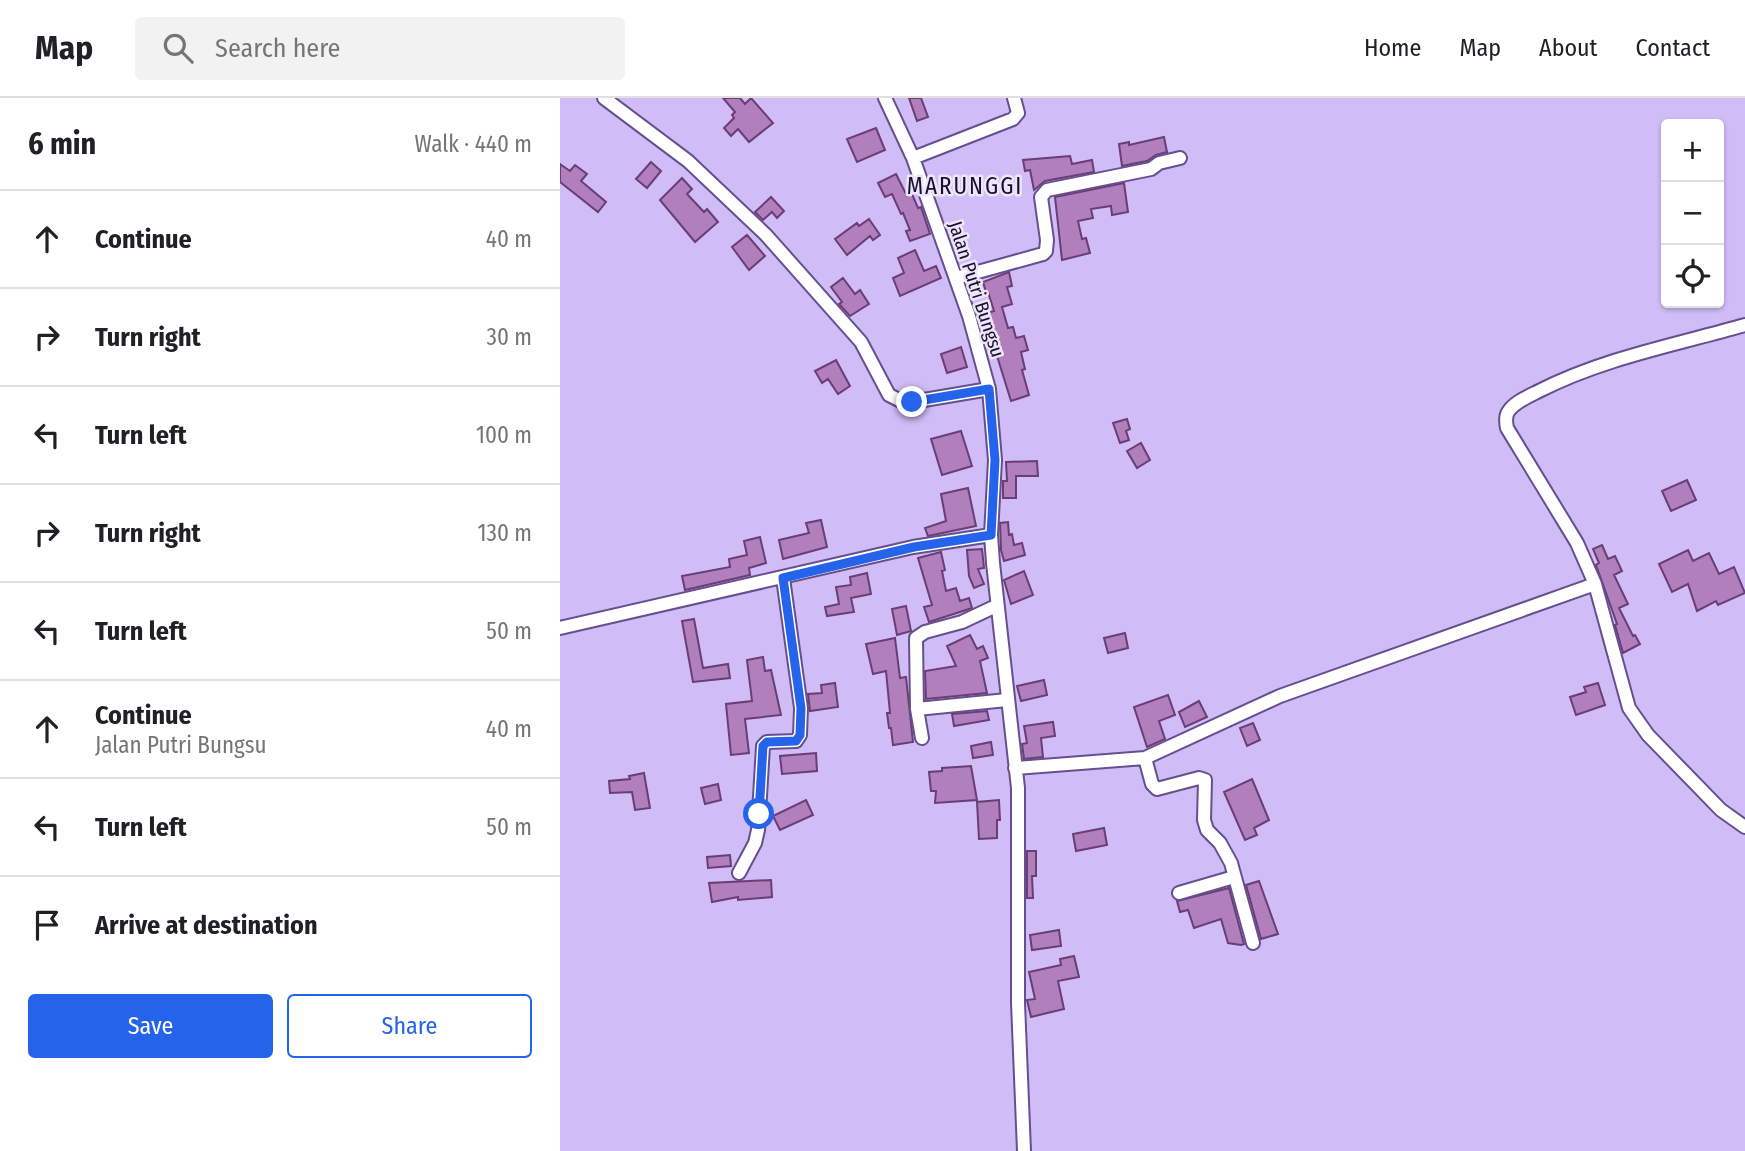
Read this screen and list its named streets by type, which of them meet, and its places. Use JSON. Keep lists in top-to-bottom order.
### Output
{
  "streets": {
    "street": ["Jalan Putri Bungsu"]
  },
  "districts": ["MARUNGGI"],
  "page": {
    "header": "Map",
    "search": "Search here",
    "nav": [
      "Home",
      "Map",
      "About",
      "Contact"
    ],
    "heading": ["6 min", "Walk · 440 m"],
    "map_buttons": ["+", "−"],
    "list": [
      ["Continue", "40 m"],
      ["Turn right", "30 m"],
      ["Turn left", "100 m"],
      ["Turn right", "130 m"],
      ["Turn left", "50 m"],
      ["Continue", "Jalan Putri Bungsu", "40 m"],
      ["Turn left", "50 m"],
      "Arrive at destination"
    ],
    "buttons": ["Save", "Share"]
  }
}
